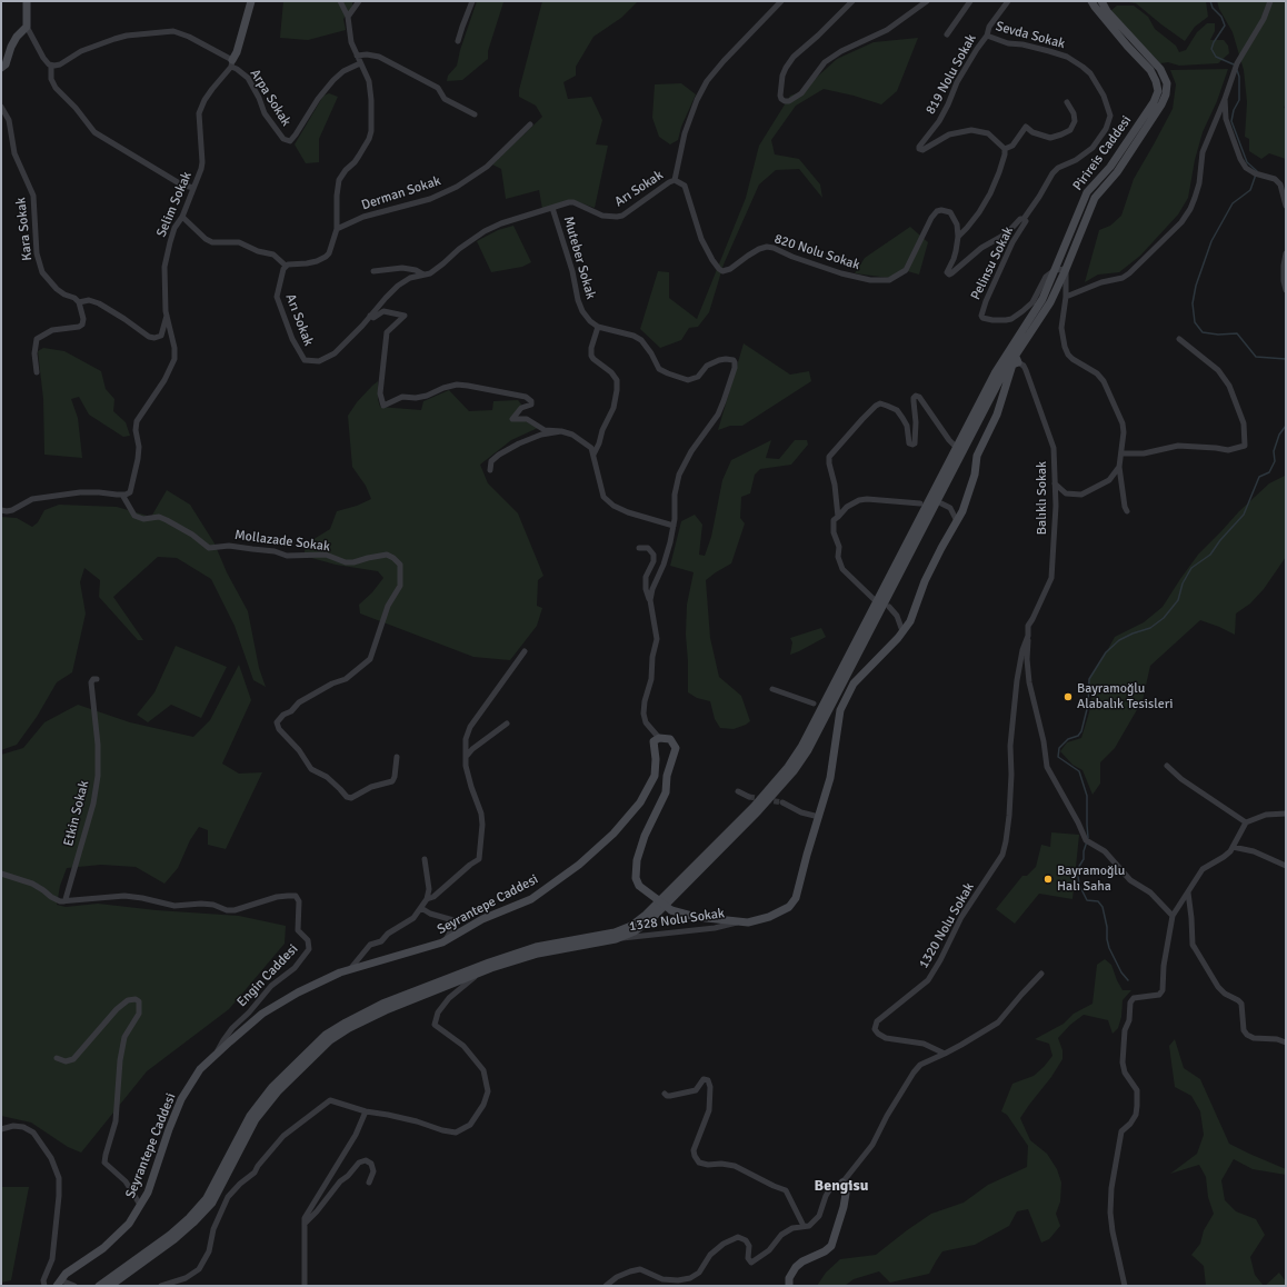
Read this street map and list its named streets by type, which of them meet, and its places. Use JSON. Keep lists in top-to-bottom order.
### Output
{
  "streets": {
    "main road": ["Pirireis Caddesi", "Seyrantepe Caddesi"],
    "street": [
      "Sevda Sokak",
      "819 Nolu Sokak",
      "Arpa Sokak",
      "Arı Sokak",
      "Derman Sokak",
      "Selim Sokak",
      "Kara Sokak",
      "820 Nolu Sokak",
      "Muteber Sokak",
      "Pelinsu Sokak",
      "Balıklı Sokak",
      "Mollazade Sokak",
      "Etkin Sokak",
      "1328 Nolu Sokak",
      "1320 Nolu Sokak",
      "Engin Caddesi"
    ]
  },
  "crossings": [
    ["Sevda Sokak", "819 Nolu Sokak"],
    ["Sevda Sokak", "820 Nolu Sokak"],
    ["Sevda Sokak", "Pelinsu Sokak"],
    ["Arpa Sokak", "Selim Sokak"],
    ["Pirireis Caddesi", "Pelinsu Sokak"],
    ["Pirireis Caddesi", "Balıklı Sokak"],
    ["Arı Sokak", "820 Nolu Sokak"],
    ["Arı Sokak", "Muteber Sokak"],
    ["Selim Sokak", "Kara Sokak"],
    ["820 Nolu Sokak", "Pelinsu Sokak"],
    ["Balıklı Sokak", "1320 Nolu Sokak"],
    ["Etkin Sokak", "Engin Caddesi"],
    ["Seyrantepe Caddesi", "Engin Caddesi"]
  ],
  "districts": ["Bengisu"],
  "places": ["Bayramoğlu Alabalık Tesisleri", "Bayramoğlu Halı Saha"]
}
